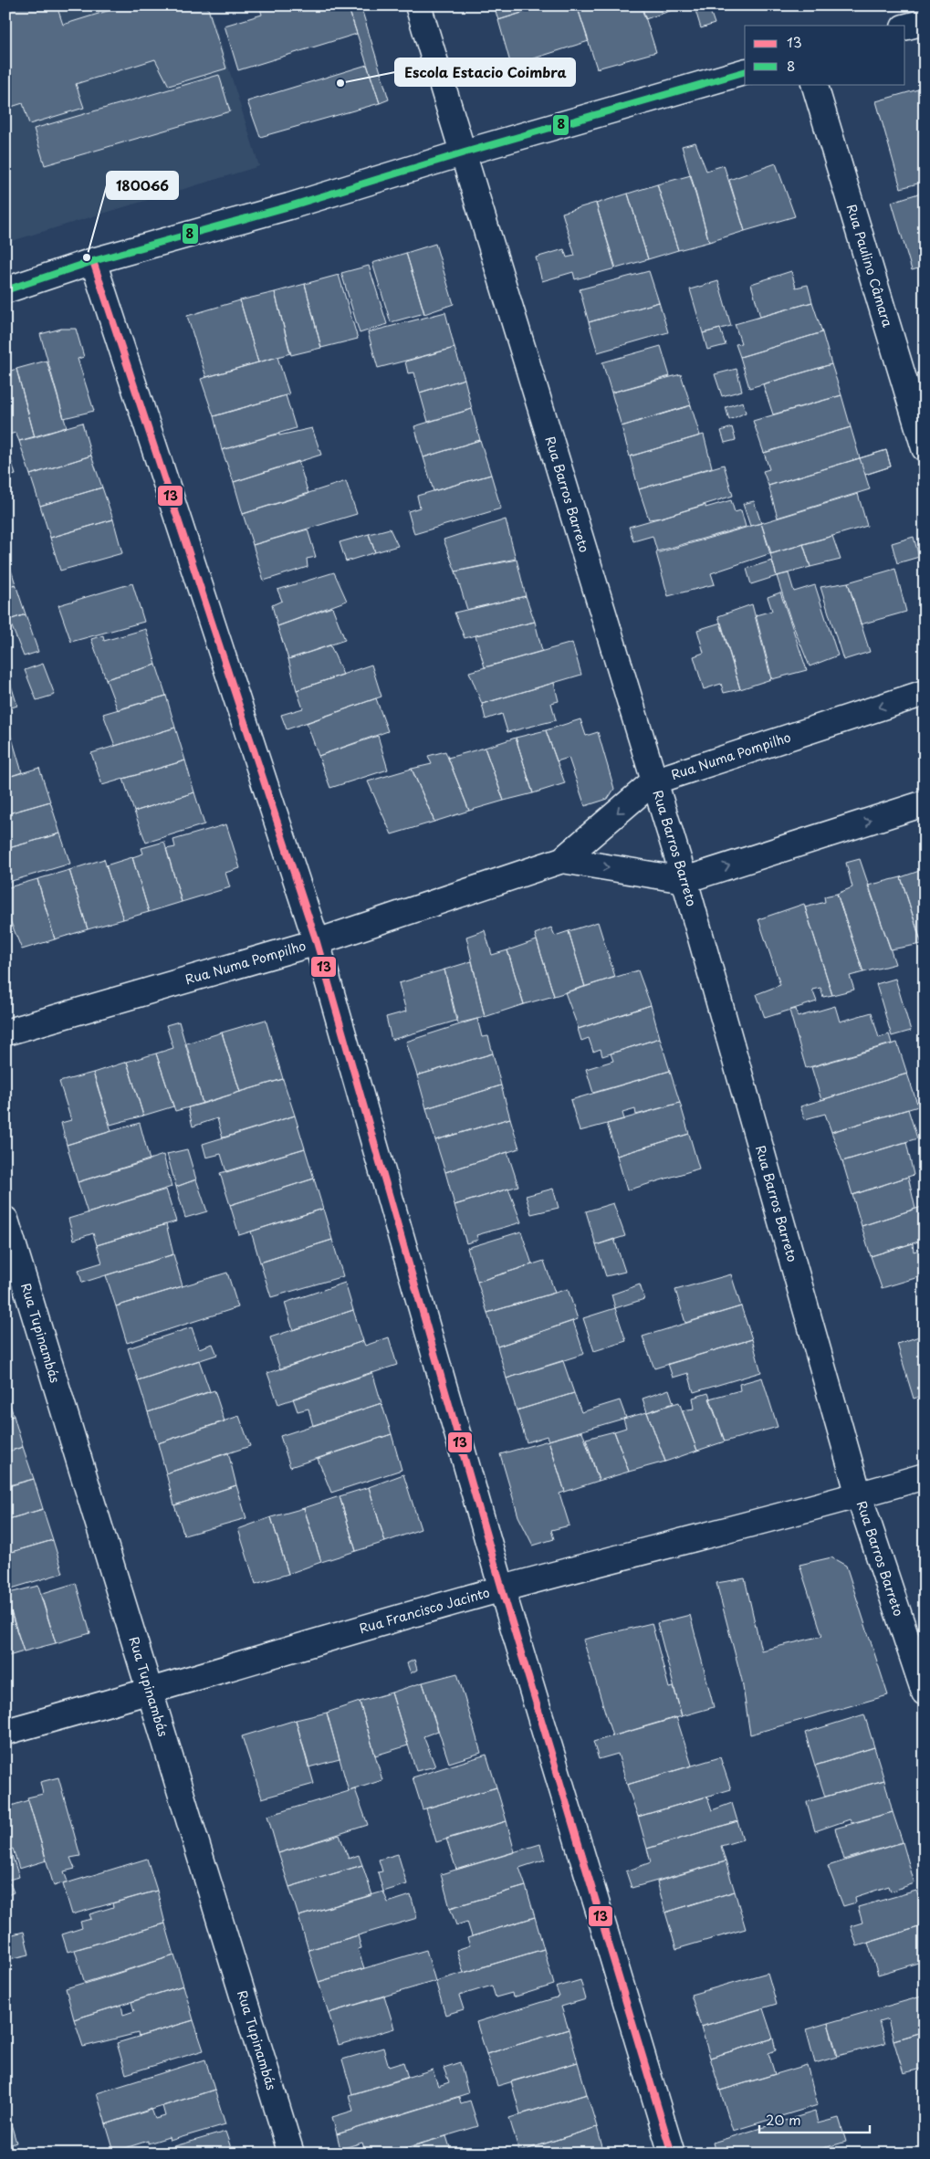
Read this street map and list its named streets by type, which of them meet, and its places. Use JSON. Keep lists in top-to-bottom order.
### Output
{
  "streets": {
    "street": [
      "Rua Paulino Câmara",
      "Rua Barros Barreto",
      "Rua Numa Pompilho",
      "Rua Tupinambás",
      "Rua Francisco Jacinto"
    ]
  },
  "crossings": [
    ["Rua Barros Barreto", "Rua Numa Pompilho"],
    ["Rua Barros Barreto", "Rua Francisco Jacinto"],
    ["Rua Tupinambás", "Rua Francisco Jacinto"]
  ],
  "places": ["Escola Estacio Coimbra", "180066"],
  "lines": ["transit line 8", "transit line 13"],
  "legend": ["13", "8"],
  "scale_bar": "20 m"
}
